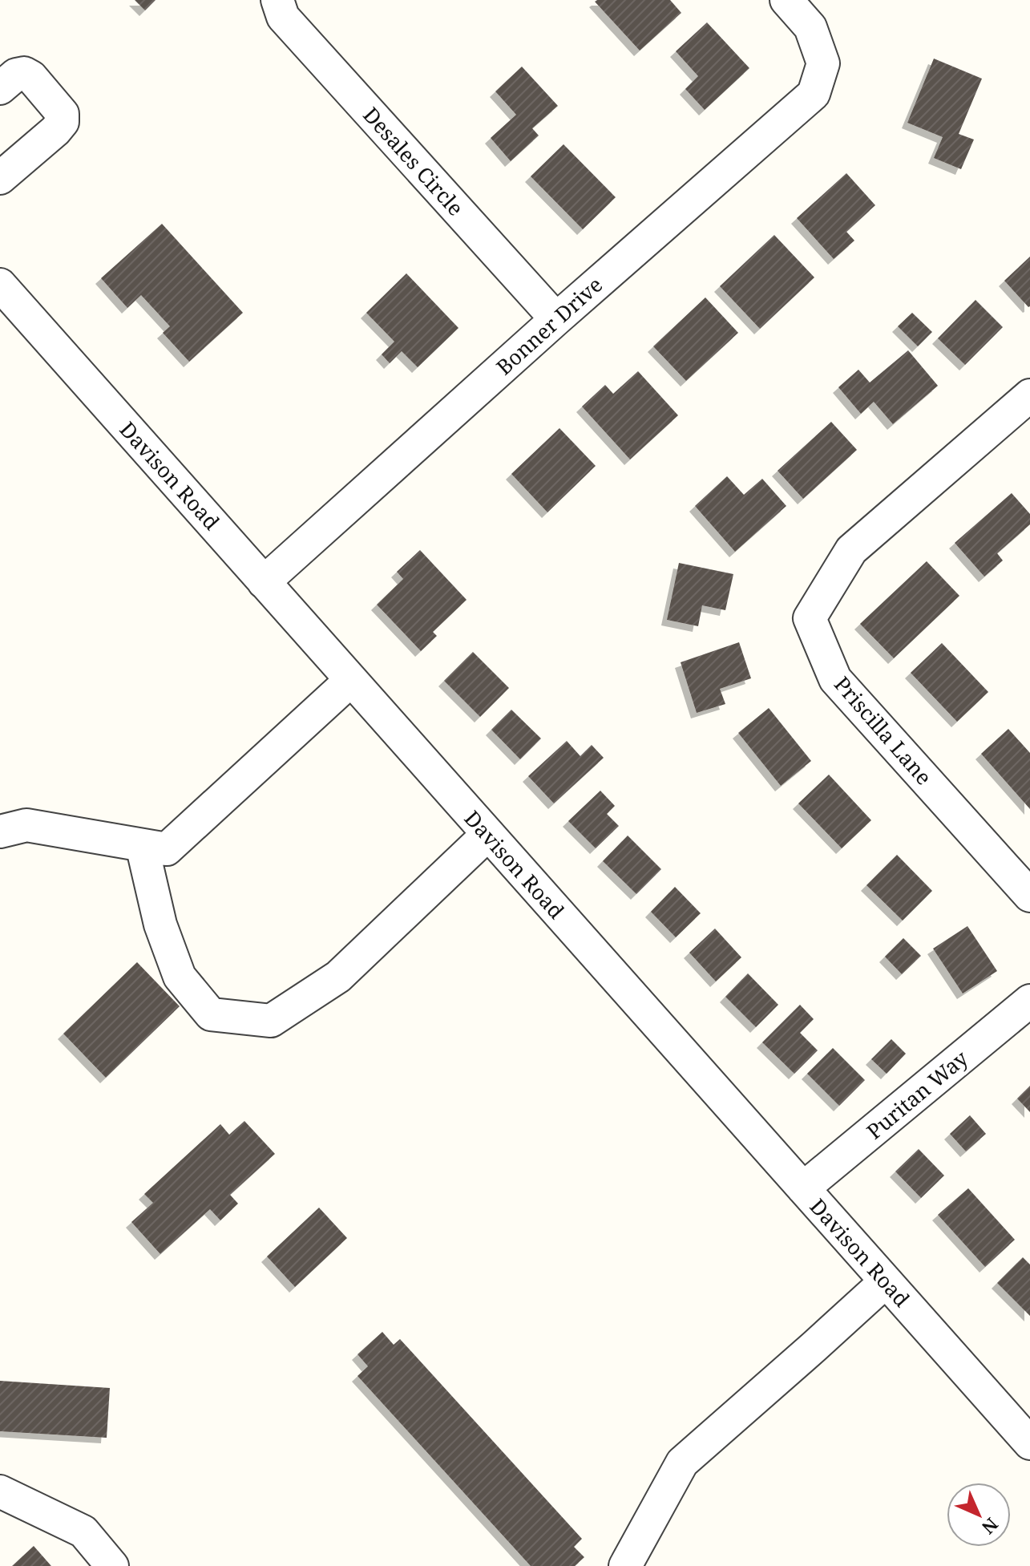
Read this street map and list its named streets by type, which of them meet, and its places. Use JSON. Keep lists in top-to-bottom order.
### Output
{
  "streets": {
    "street": [
      "Desales Circle",
      "Bonner Drive",
      "Davison Road",
      "Priscilla Lane",
      "Puritan Way"
    ]
  },
  "crossings": [
    ["Desales Circle", "Bonner Drive"],
    ["Bonner Drive", "Davison Road"],
    ["Davison Road", "Puritan Way"]
  ],
  "north": "bottom right"
}
